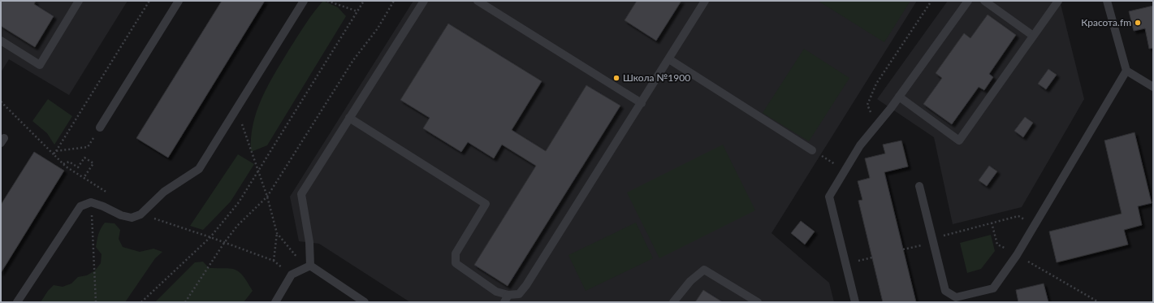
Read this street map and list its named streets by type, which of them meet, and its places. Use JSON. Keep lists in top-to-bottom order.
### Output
{
  "places": ["Красота.fm", "Школа №1900"]
}
